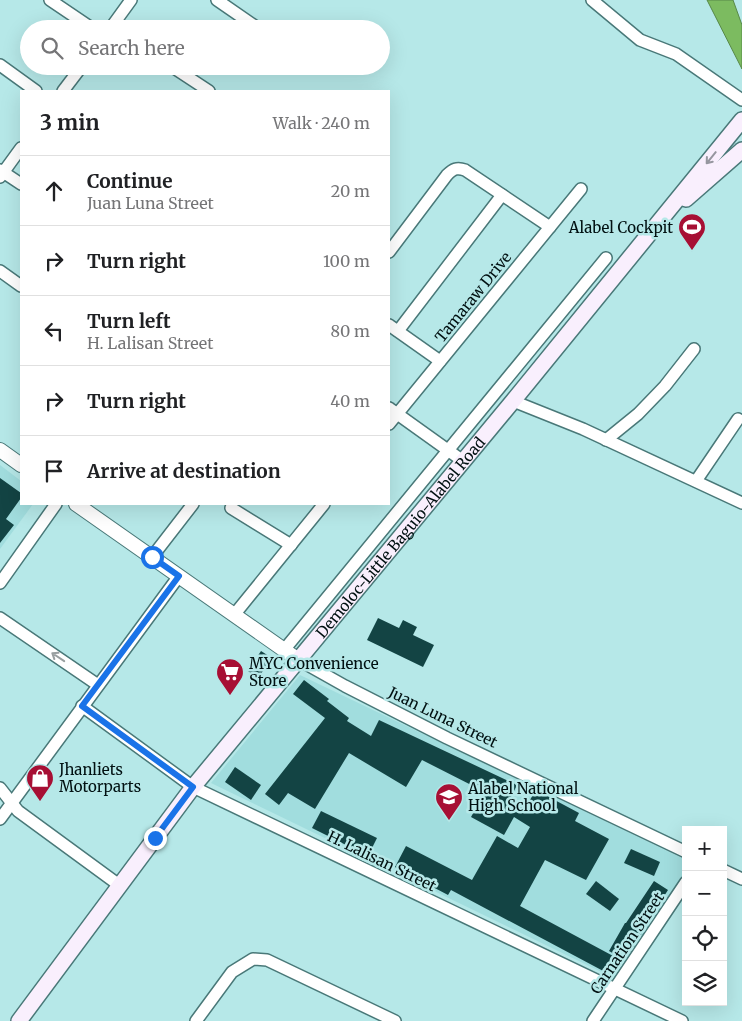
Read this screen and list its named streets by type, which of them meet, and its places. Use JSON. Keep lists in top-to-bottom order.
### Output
{
  "streets": {
    "main road": ["Demoloc-Little Baguio-Alabel Road"],
    "street": [
      "Tamaraw Drive",
      "Juan Luna Street",
      "H. Lalisan Street",
      "Carnation Street"
    ]
  },
  "crossings": [
    ["Demoloc-Little Baguio-Alabel Road", "Juan Luna Street"],
    ["Demoloc-Little Baguio-Alabel Road", "H. Lalisan Street"],
    ["H. Lalisan Street", "Carnation Street"]
  ],
  "places": {
    "sports": ["Alabel Cockpit"],
    "supermarket": ["MYC Convenience Store"],
    "shop": ["Jhanliets Motorparts"],
    "school or university": ["Alabel National High School"]
  },
  "page": {
    "search": "Search here",
    "heading": ["3 min", "Walk · 240 m"],
    "list": [
      ["Continue", "Juan Luna Street", "20 m"],
      ["Turn right", "100 m"],
      ["Turn left", "H. Lalisan Street", "80 m"],
      ["Turn right", "40 m"],
      "Arrive at destination"
    ],
    "map_buttons": ["+", "−"]
  }
}
